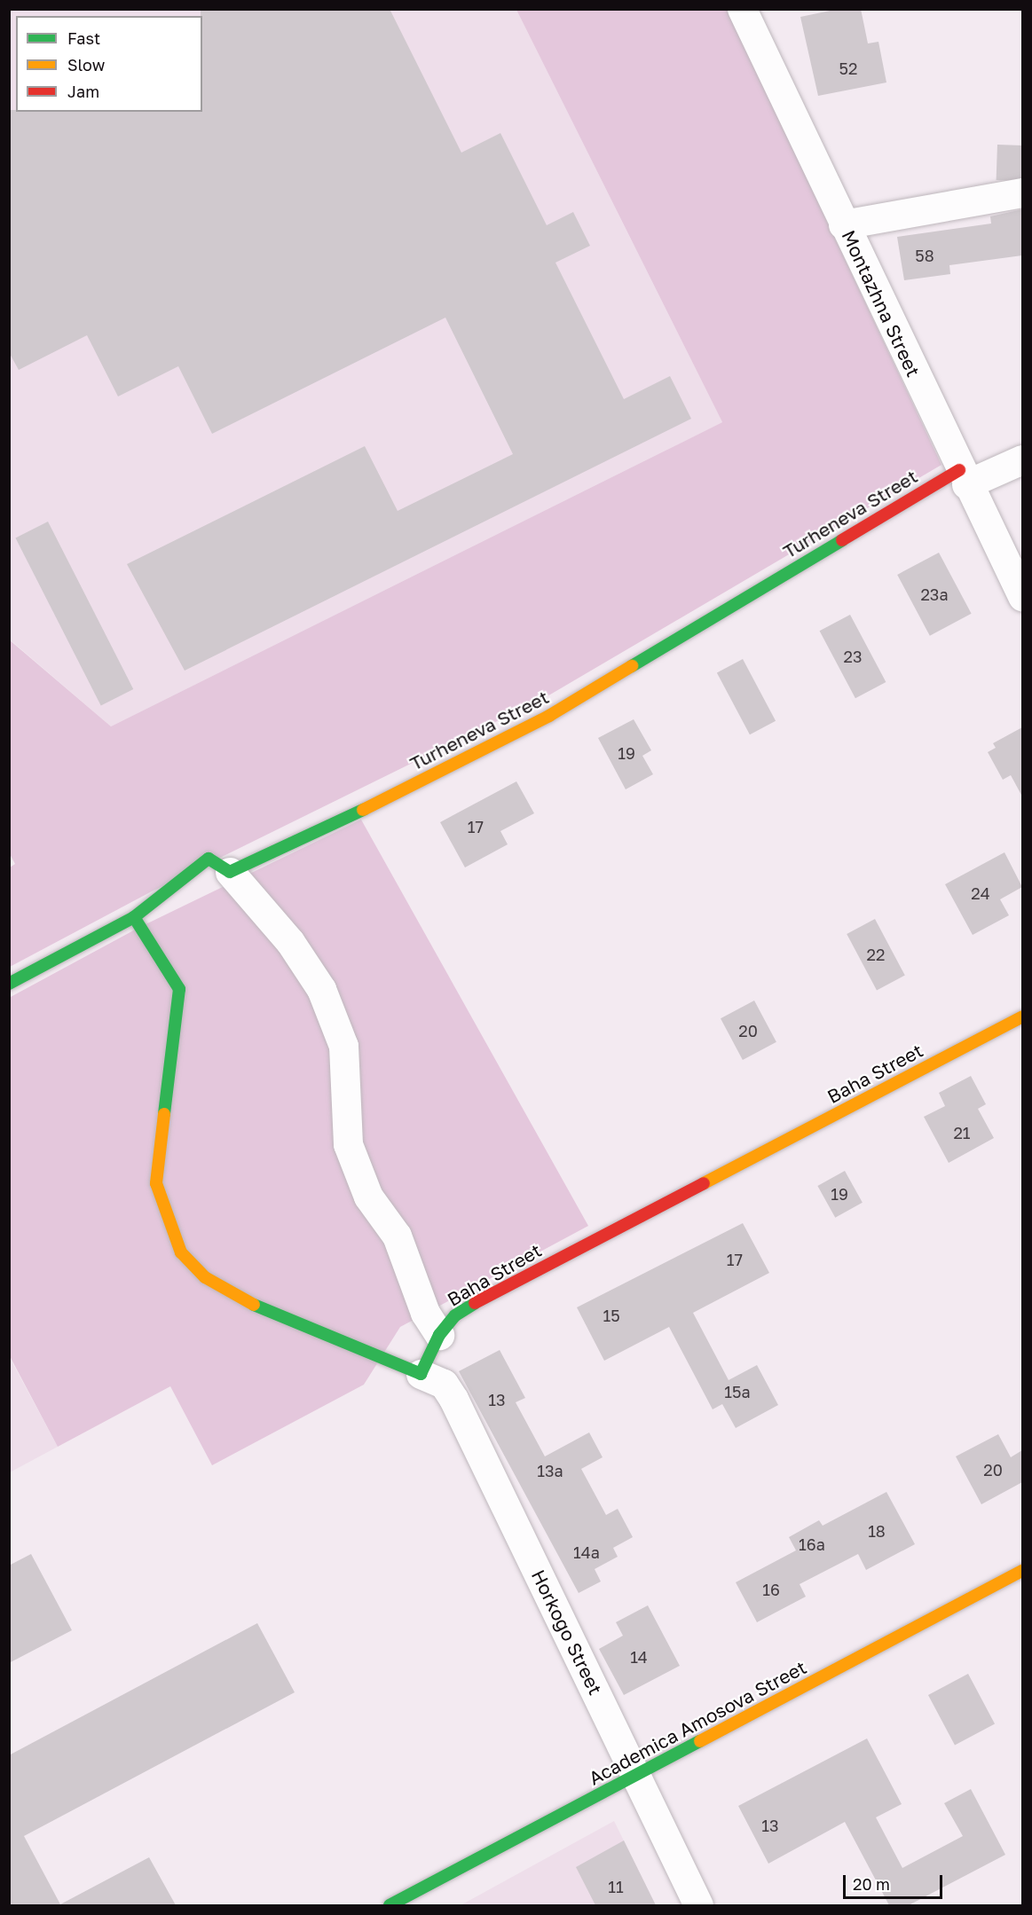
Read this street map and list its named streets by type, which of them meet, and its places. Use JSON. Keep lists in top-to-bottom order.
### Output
{
  "streets": {
    "street": [
      "Montazhna Street",
      "Turheneva Street",
      "Baha Street",
      "Horkogo Street",
      "Academica Amosova Street"
    ]
  },
  "crossings": [
    ["Montazhna Street", "Turheneva Street"],
    ["Baha Street", "Horkogo Street"],
    ["Horkogo Street", "Academica Amosova Street"]
  ],
  "house_numbers": [
    "52",
    "58",
    "23а",
    "23",
    "19",
    "17",
    "24",
    "22",
    "20",
    "21",
    "19",
    "17",
    "15",
    "15а",
    "13",
    "20",
    "13а",
    "18",
    "16а",
    "14а",
    "16",
    "14",
    "13",
    "11"
  ],
  "legend": ["Fast", "Slow", "Jam"],
  "scale_bar": "20 m"
}
